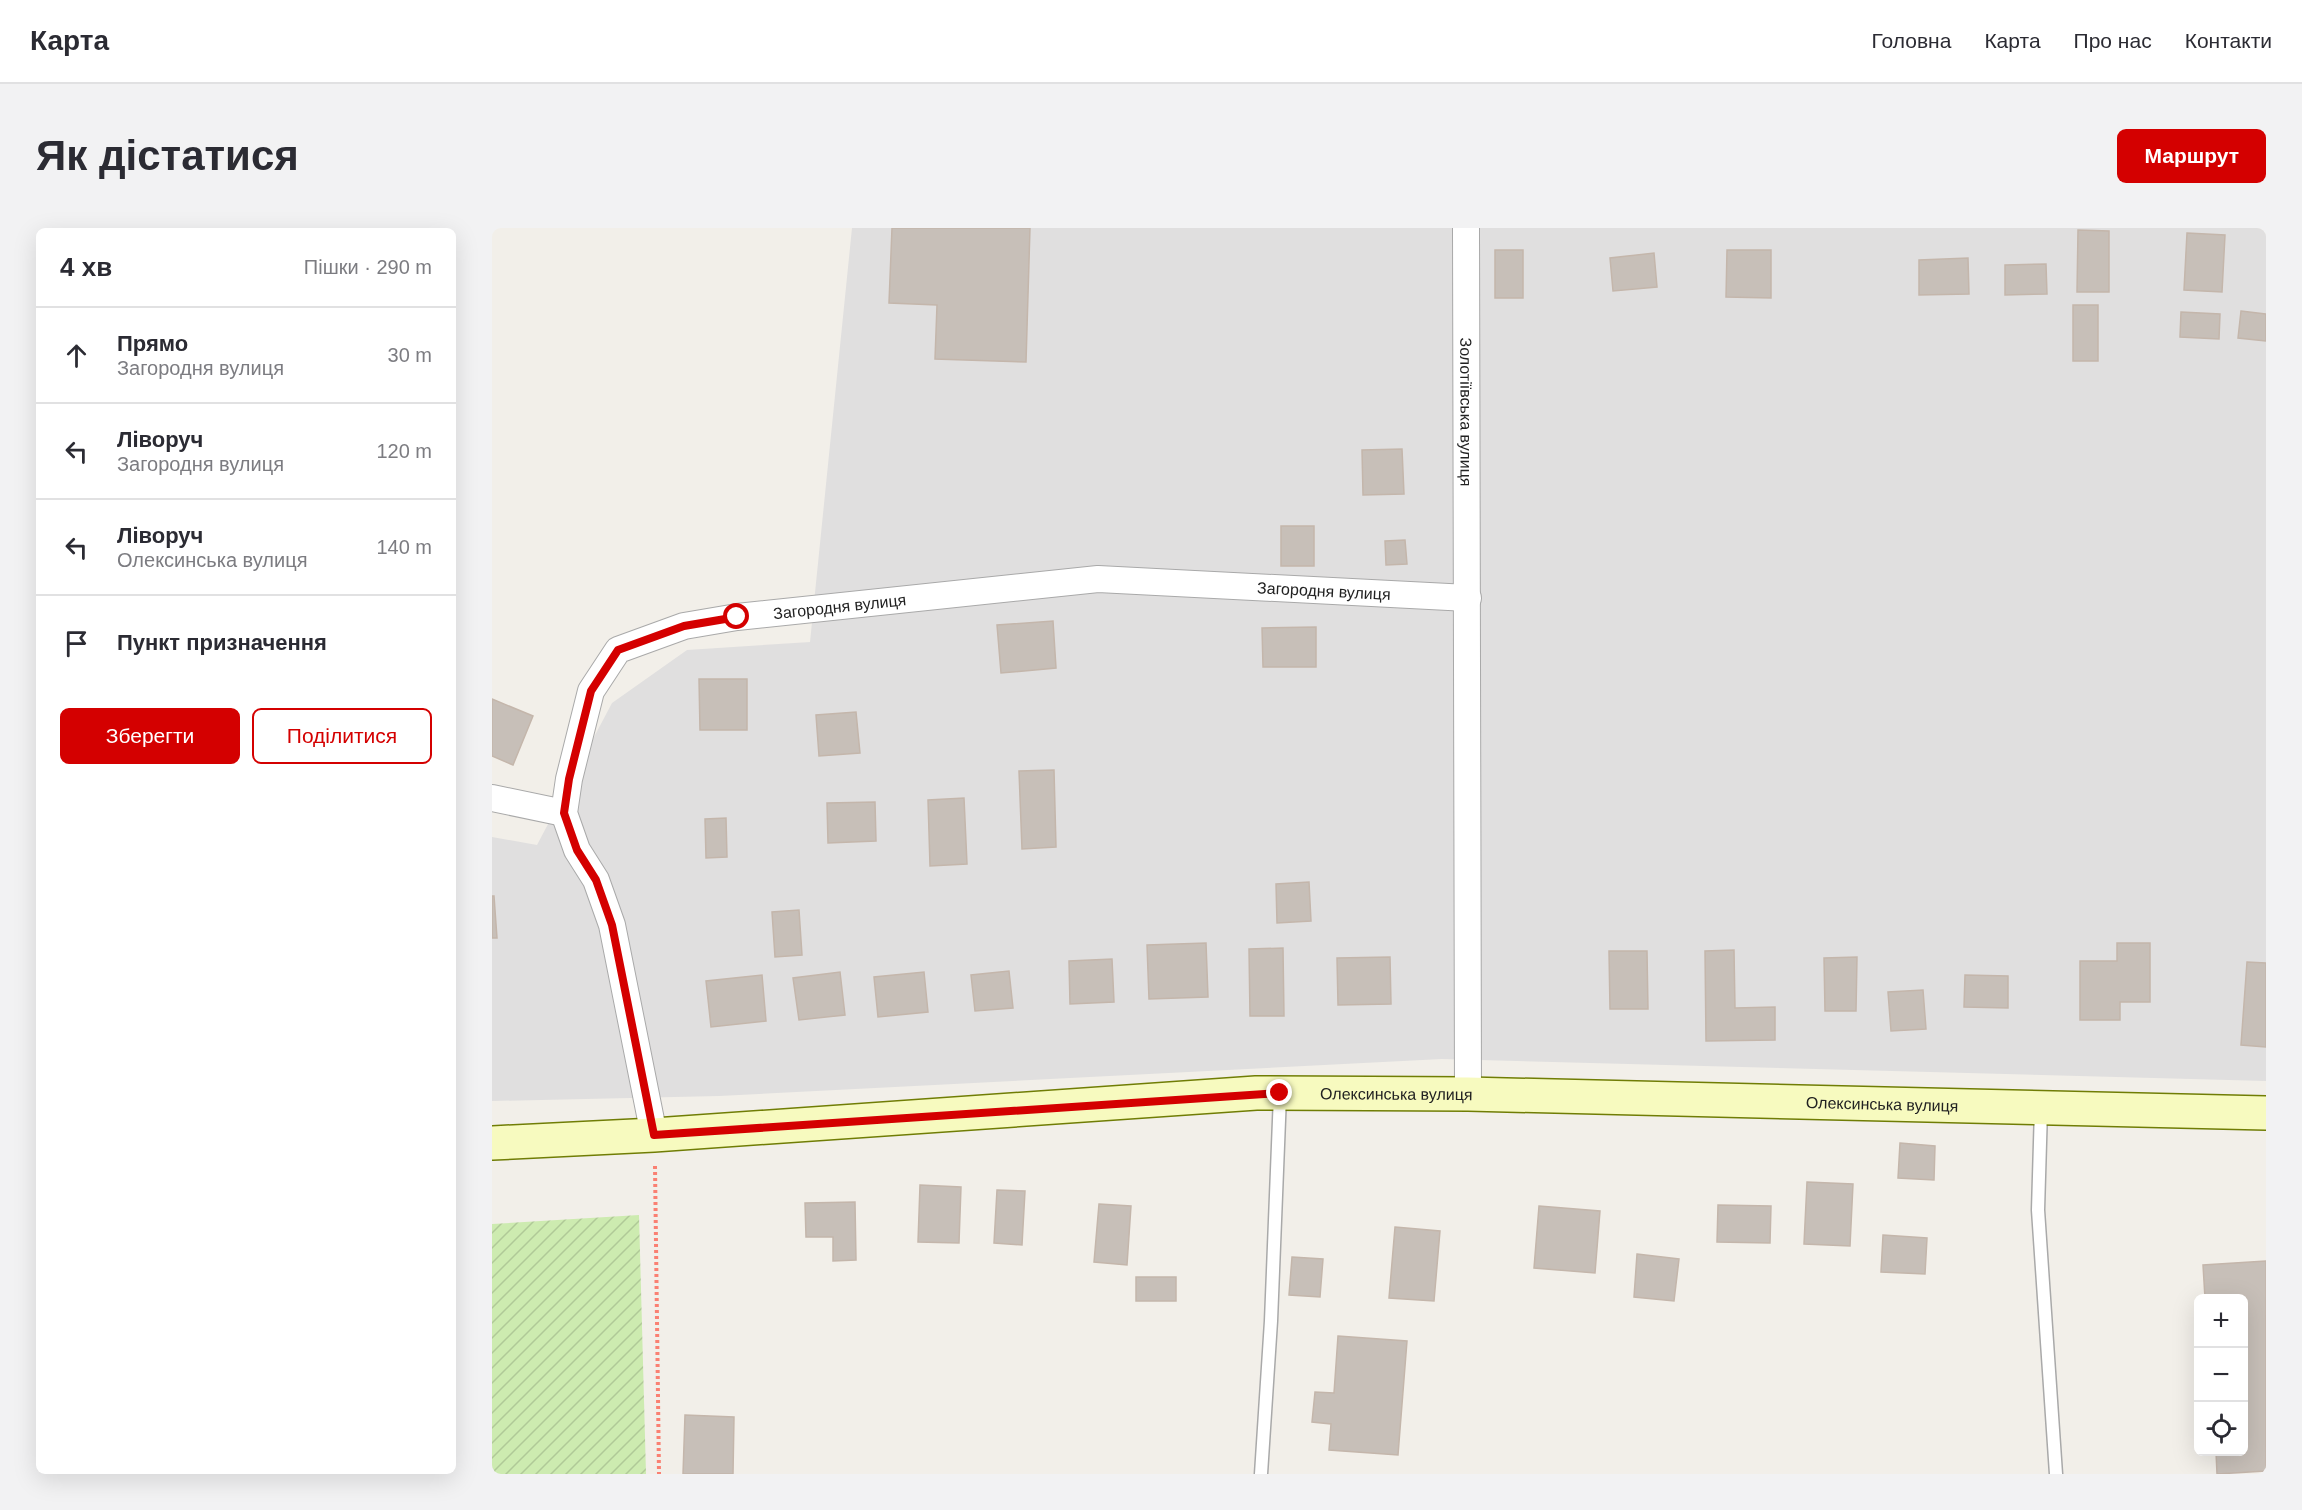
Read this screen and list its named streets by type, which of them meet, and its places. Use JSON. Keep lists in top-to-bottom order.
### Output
{
  "streets": {
    "street": ["Золотіївська вулиця", "Загородня вулиця", "Олексинська вулиця"]
  },
  "crossings": [
    ["Золотіївська вулиця", "Загородня вулиця"],
    ["Золотіївська вулиця", "Олексинська вулиця"],
    ["Загородня вулиця", "Олексинська вулиця"]
  ],
  "page": {
    "header": "Карта",
    "nav": [
      "Головна",
      "Карта",
      "Про нас",
      "Контакти"
    ],
    "buttons": [
      "Маршрут",
      ["Зберегти", "Поділитися"]
    ],
    "title": "Як дістатися",
    "heading": ["4 хв", "Пішки · 290 m"],
    "list": [
      ["Прямо", "Загородня вулиця", "30 m"],
      ["Ліворуч", "Загородня вулиця", "120 m"],
      ["Ліворуч", "Олексинська вулиця", "140 m"],
      "Пункт призначення"
    ],
    "map_buttons": ["+", "−"]
  }
}
